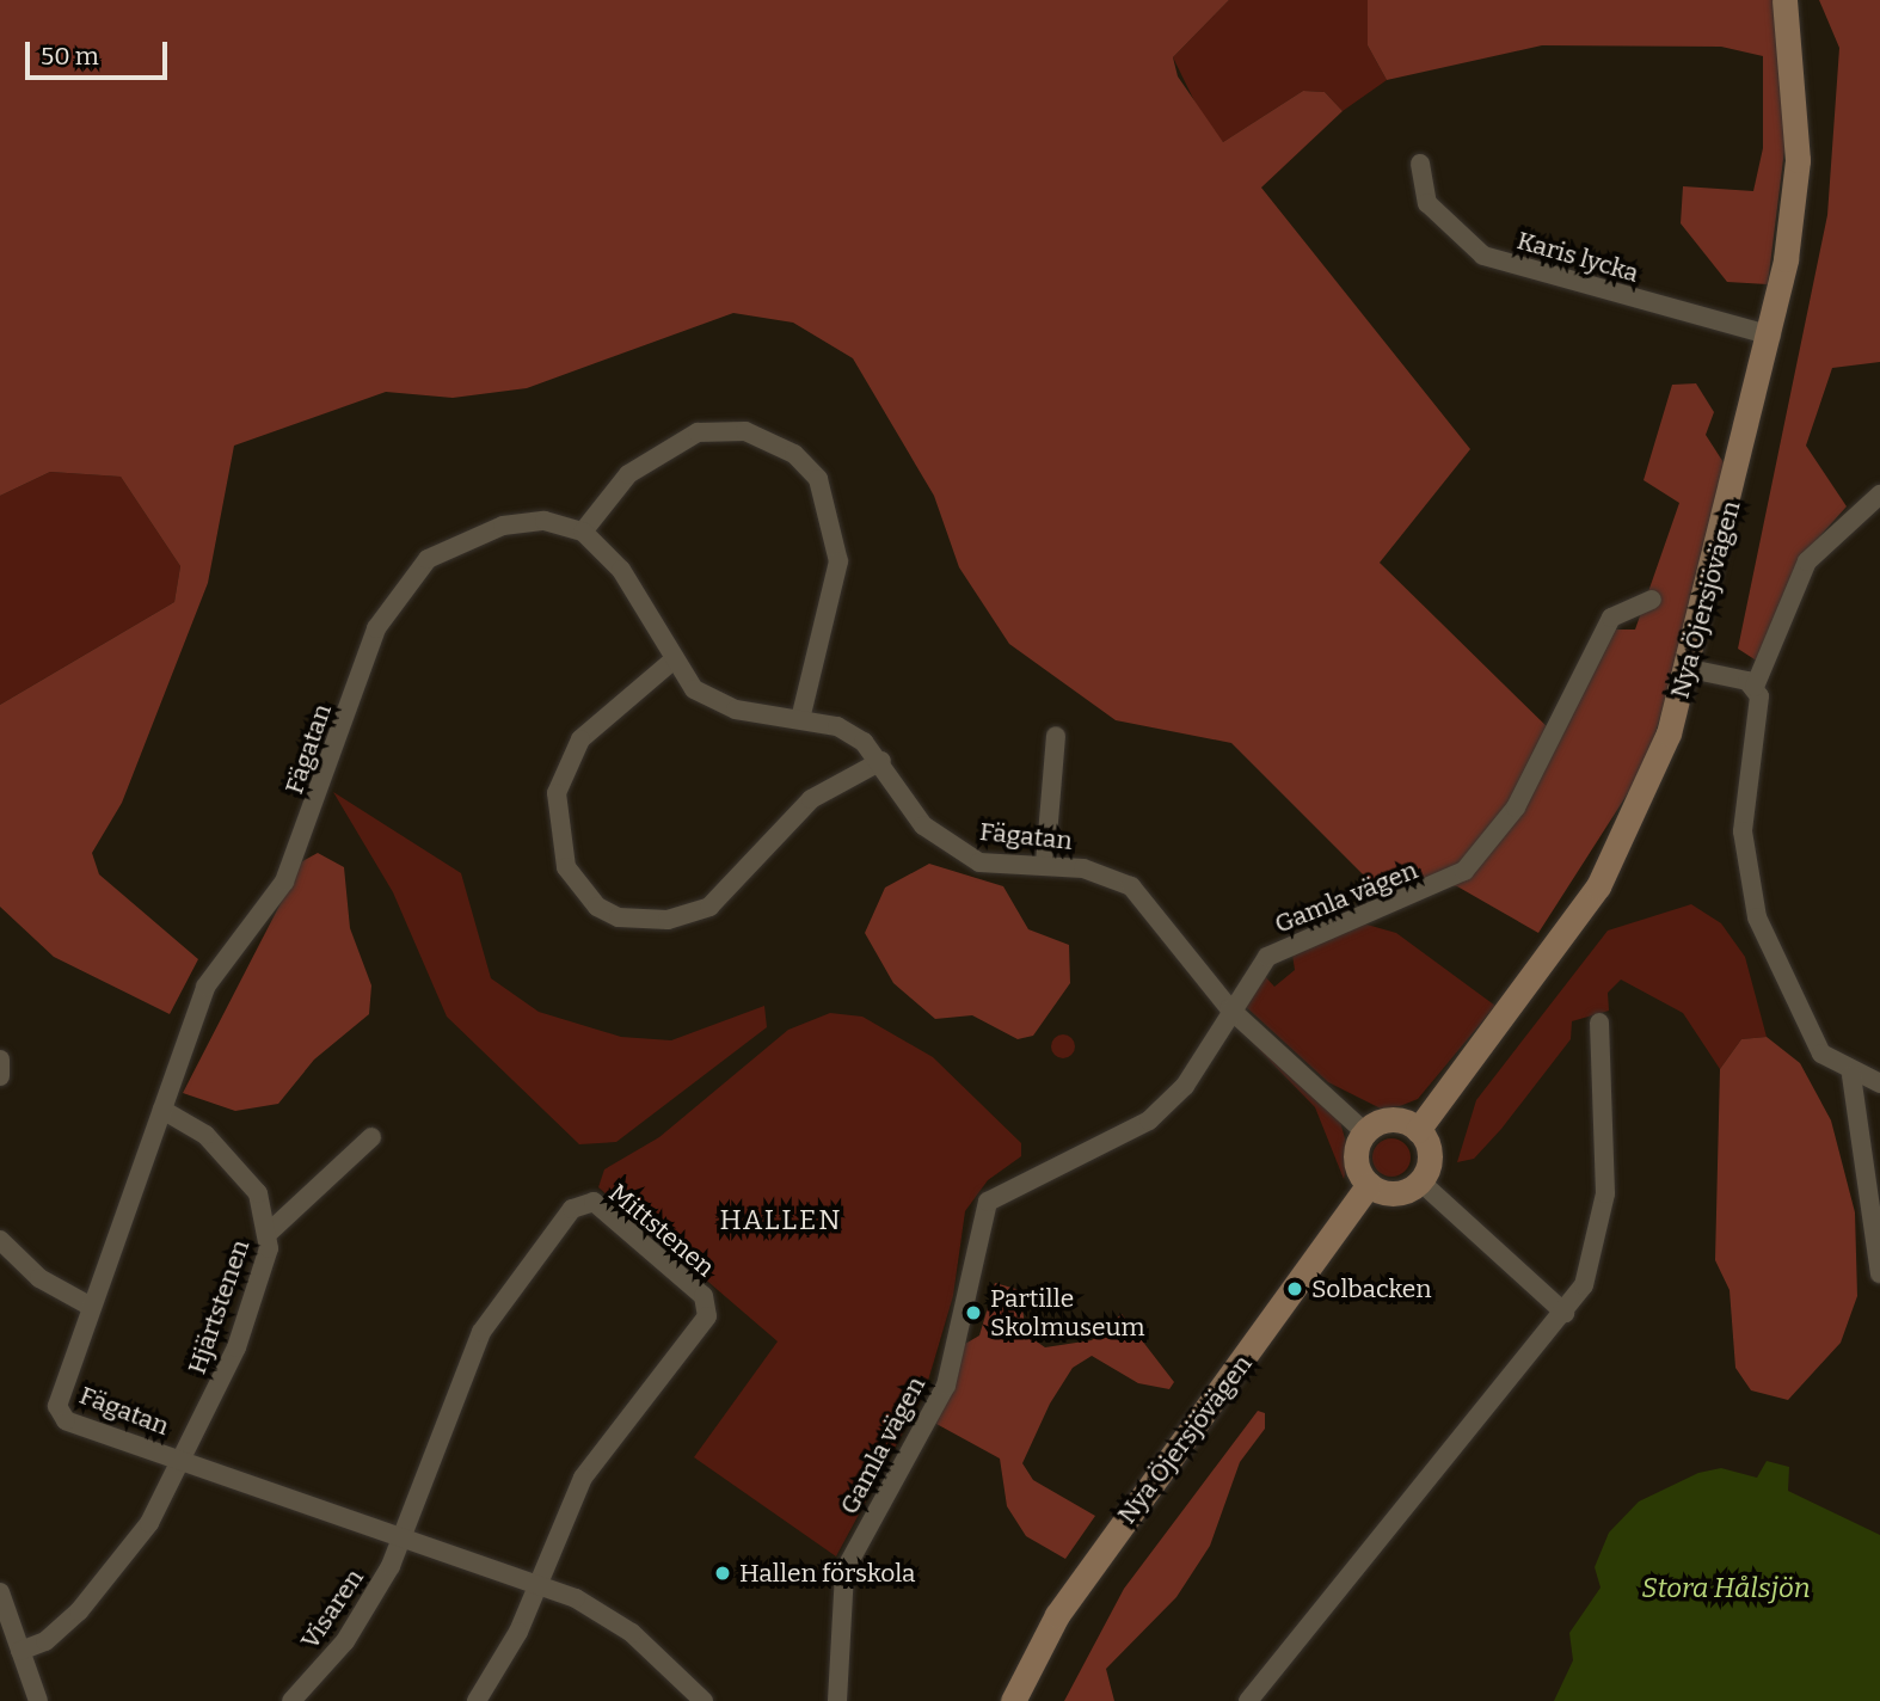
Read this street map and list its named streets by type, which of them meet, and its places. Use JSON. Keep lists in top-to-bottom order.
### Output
{
  "streets": {
    "street": [
      "Karis lycka",
      "Nya Öjersjövägen",
      "Fägatan",
      "Gamla vägen",
      "Mittstenen",
      "Hjärtstenen",
      "Visaren"
    ]
  },
  "crossings": [
    ["Karis lycka", "Nya Öjersjövägen"],
    ["Nya Öjersjövägen", "Fägatan"],
    ["Fägatan", "Gamla vägen"],
    ["Fägatan", "Mittstenen"],
    ["Fägatan", "Hjärtstenen"],
    ["Fägatan", "Visaren"],
    ["Mittstenen", "Visaren"]
  ],
  "districts": ["HALLEN"],
  "water": ["Stora Hålsjön"],
  "places": ["Solbacken", "Partille Skolmuseum", "Hallen förskola"],
  "scale_bar": "50 m"
}
